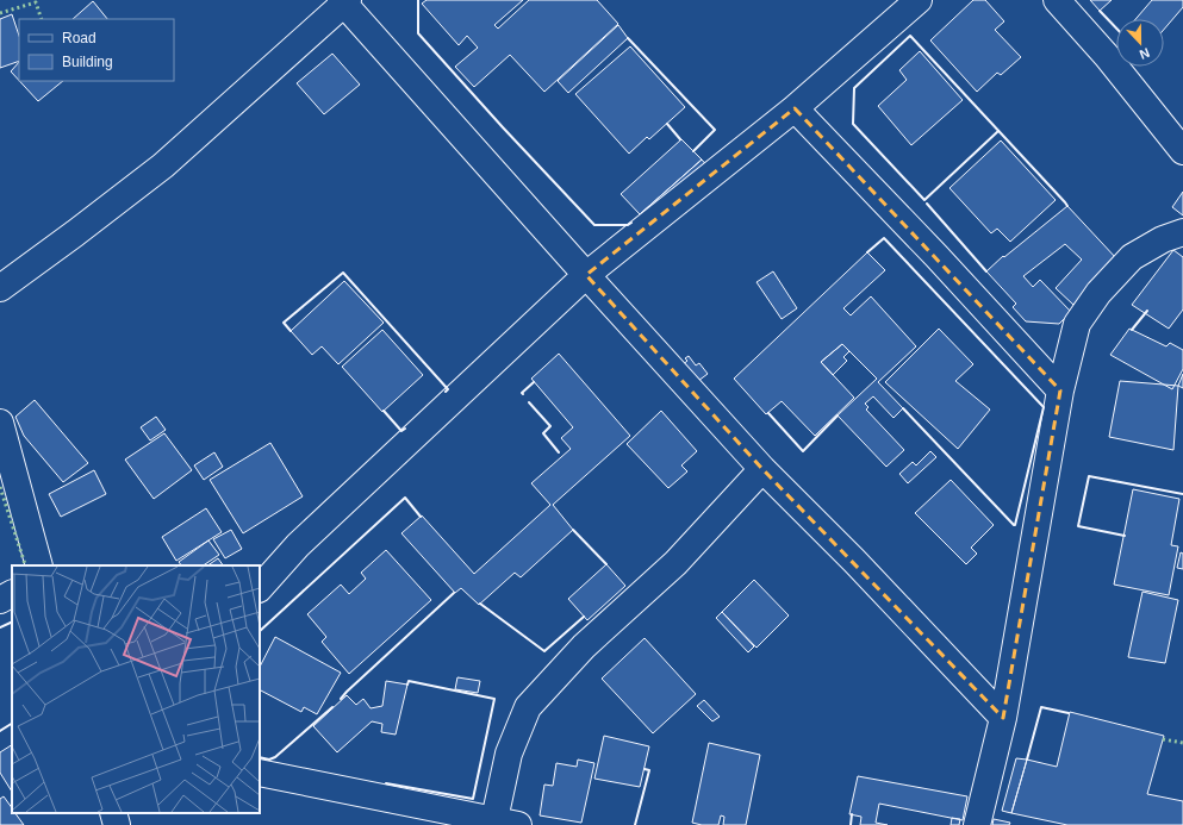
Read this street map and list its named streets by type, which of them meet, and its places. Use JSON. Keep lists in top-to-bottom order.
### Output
{
  "legend": ["Road", "Building"],
  "north": "bottom"
}
